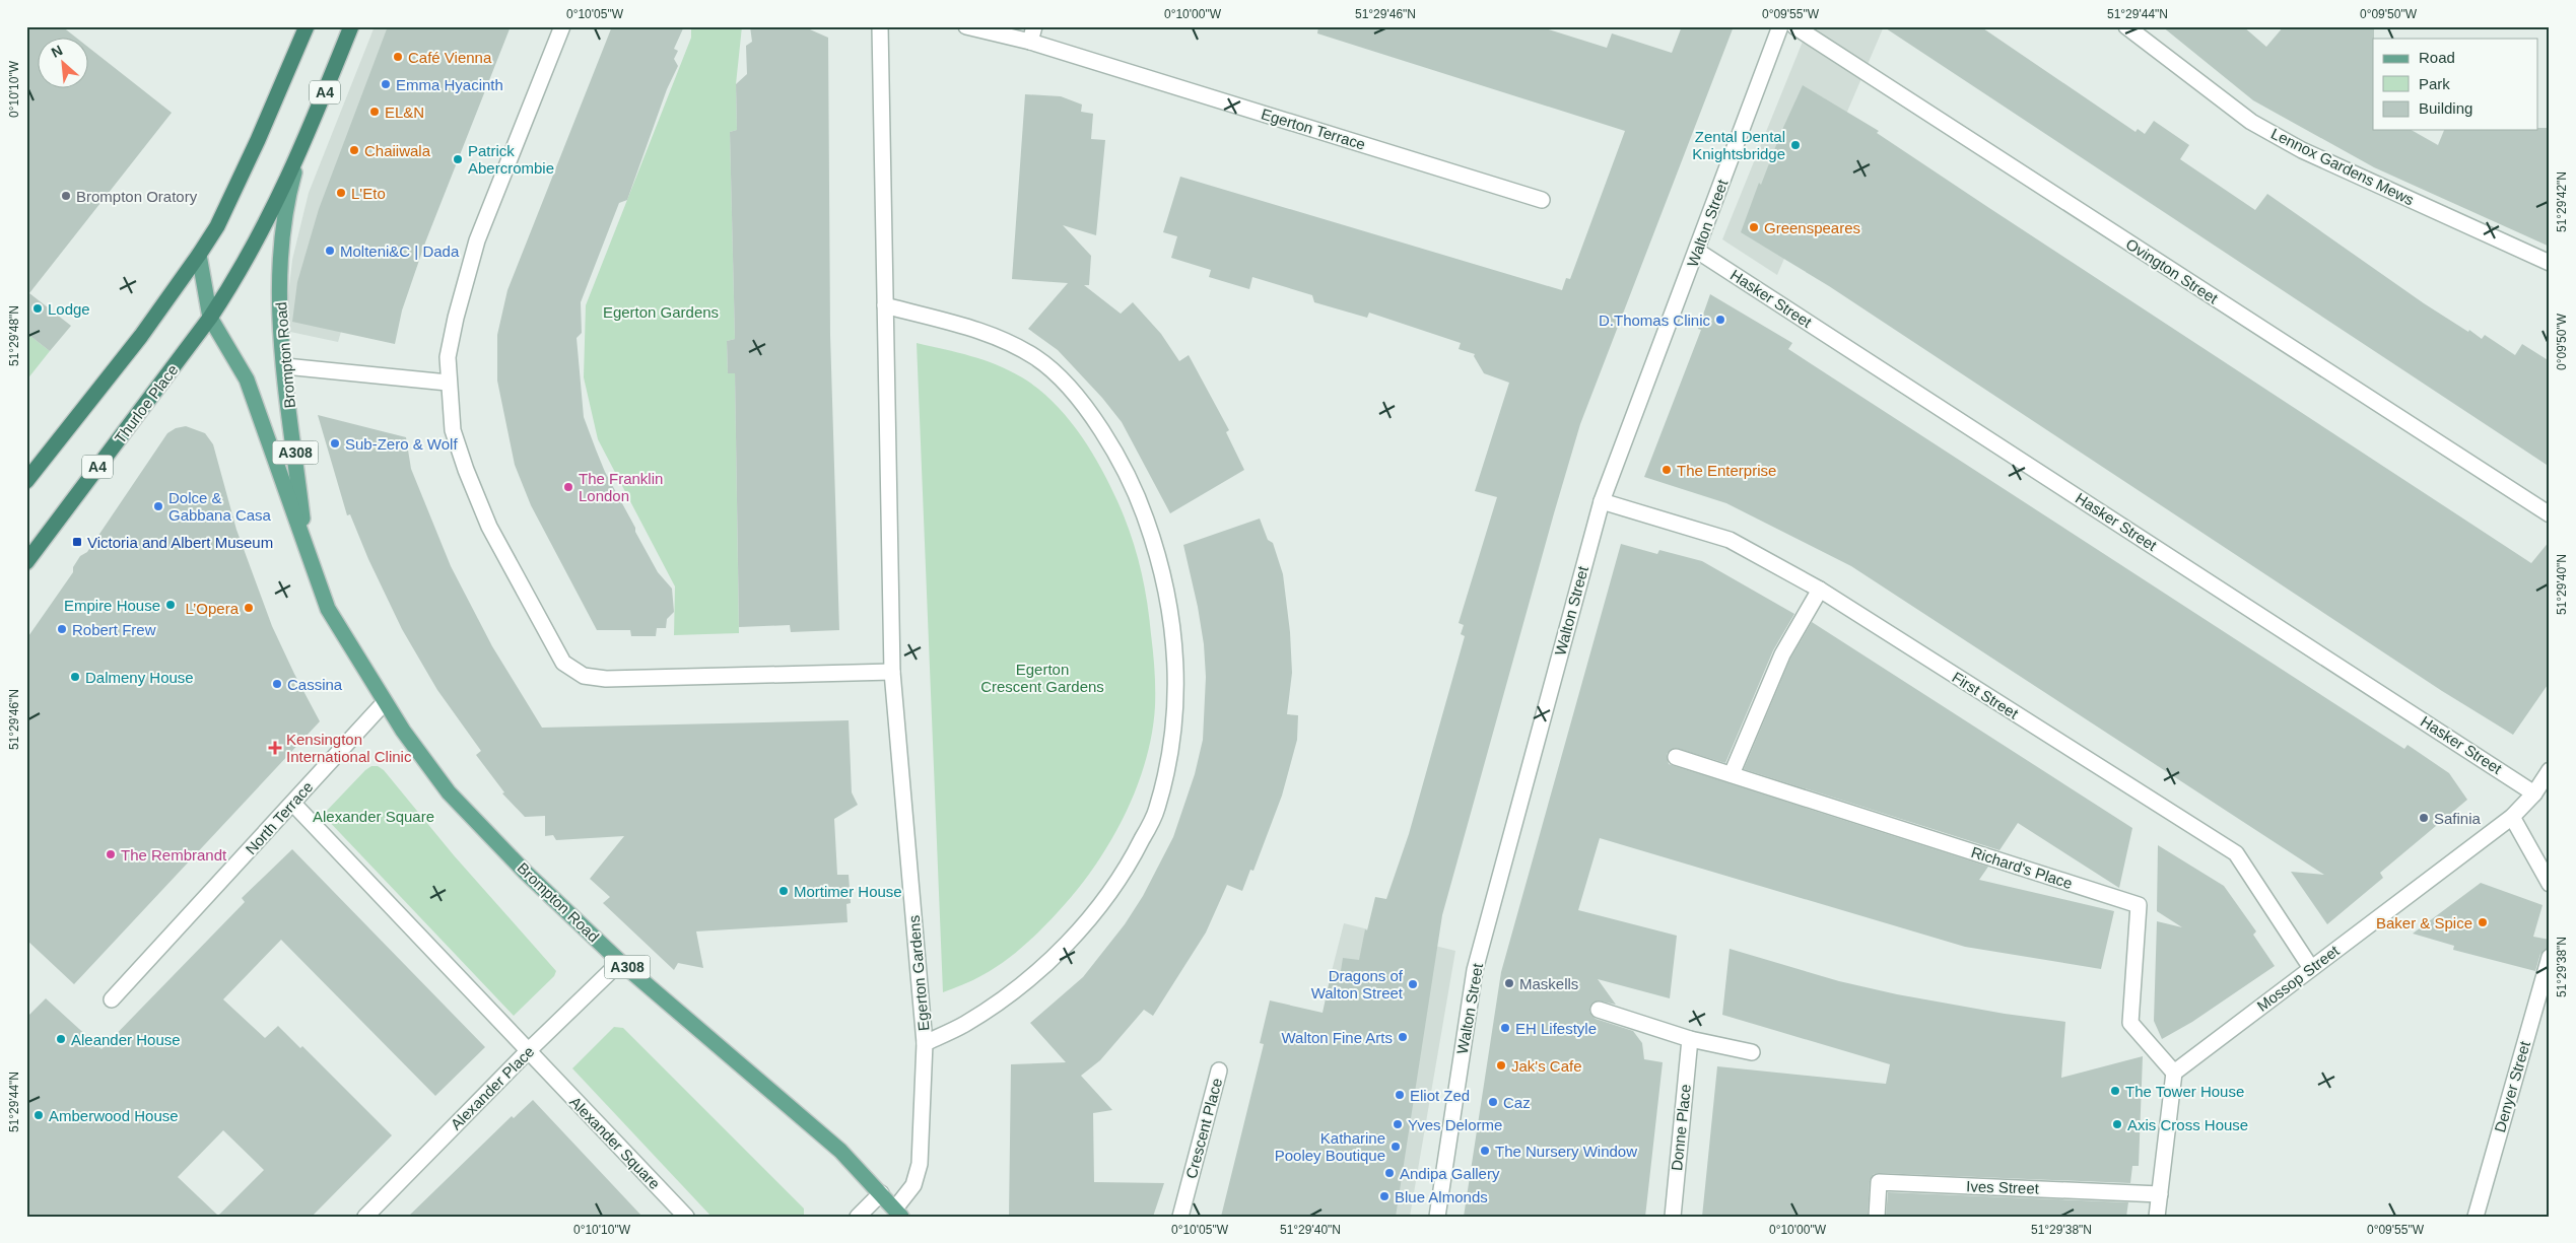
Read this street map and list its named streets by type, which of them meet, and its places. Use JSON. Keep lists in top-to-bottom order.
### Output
{
  "streets": {
    "highway": ["A4", "Brompton Road", "Thurloe Place"],
    "main road": ["A308"],
    "street": [
      "Egerton Terrace",
      "Lennox Gardens Mews",
      "Walton Street",
      "Ovington Street",
      "Hasker Street",
      "First Street",
      "North Terrace",
      "Richard's Place",
      "Egerton Gardens",
      "Mossop Street",
      "Denyer Street",
      "Alexander Place",
      "Donne Place",
      "Crescent Place",
      "Alexander Square",
      "Ives Street"
    ]
  },
  "crossings": [
    ["Walton Street", "Hasker Street"],
    ["Walton Street", "First Street"],
    ["Hasker Street", "Mossop Street"],
    ["Brompton Road", "Thurloe Place"],
    ["Brompton Road", "North Terrace"],
    ["Brompton Road", "Egerton Gardens"],
    ["Brompton Road", "Alexander Place"],
    ["First Street", "Mossop Street"],
    ["North Terrace", "Alexander Square"],
    ["Richard's Place", "Mossop Street"],
    ["Alexander Place", "Alexander Square"]
  ],
  "parks": ["Egerton Gardens", "Egerton Crescent Gardens", "Alexander Square"],
  "places": {
    "other": [
      "Café Vienna",
      "Emma Hyacinth",
      "EL&N",
      "Zental Dental Knightsbridge",
      "Chaiiwala",
      "Patrick Abercrombie",
      "L'Eto",
      "Brompton Oratory",
      "Greenspeares",
      "Molteni&C | Dada",
      "Lodge",
      "D.Thomas Clinic",
      "Sub-Zero & Wolf",
      "The Enterprise",
      "The Franklin London",
      "Dolce & Gabbana Casa",
      "Empire House",
      "L’Opera",
      "Robert Frew",
      "Dalmeny House",
      "Cassina",
      "Safinia",
      "The Rembrandt",
      "Mortimer House",
      "Baker & Spice",
      "Maskells",
      "Dragons of Walton Street",
      "EH Lifestyle",
      "Walton Fine Arts",
      "Aleander House",
      "Jak's Cafe",
      "The Tower House",
      "Eliot Zed",
      "Caz",
      "Amberwood House",
      "Yves Delorme",
      "Axis Cross House",
      "Katharine Pooley Boutique",
      "The Nursery Window",
      "Andipa Gallery",
      "Blue Almonds"
    ],
    "transit": ["Victoria and Albert Museum"],
    "health": ["Kensington International Clinic"]
  },
  "legend": ["Road", "Park", "Building"],
  "north": "top left",
  "coordinates": [
    "0°10'05\"W",
    "0°10'00\"W",
    "51°29'46\"N",
    "0°09'55\"W",
    "51°29'44\"N",
    "0°09'50\"W",
    "0°10'10\"W",
    "51°29'42\"N",
    "51°29'48\"N",
    "51°29'40\"N",
    "51°29'38\"N"
  ]
}
